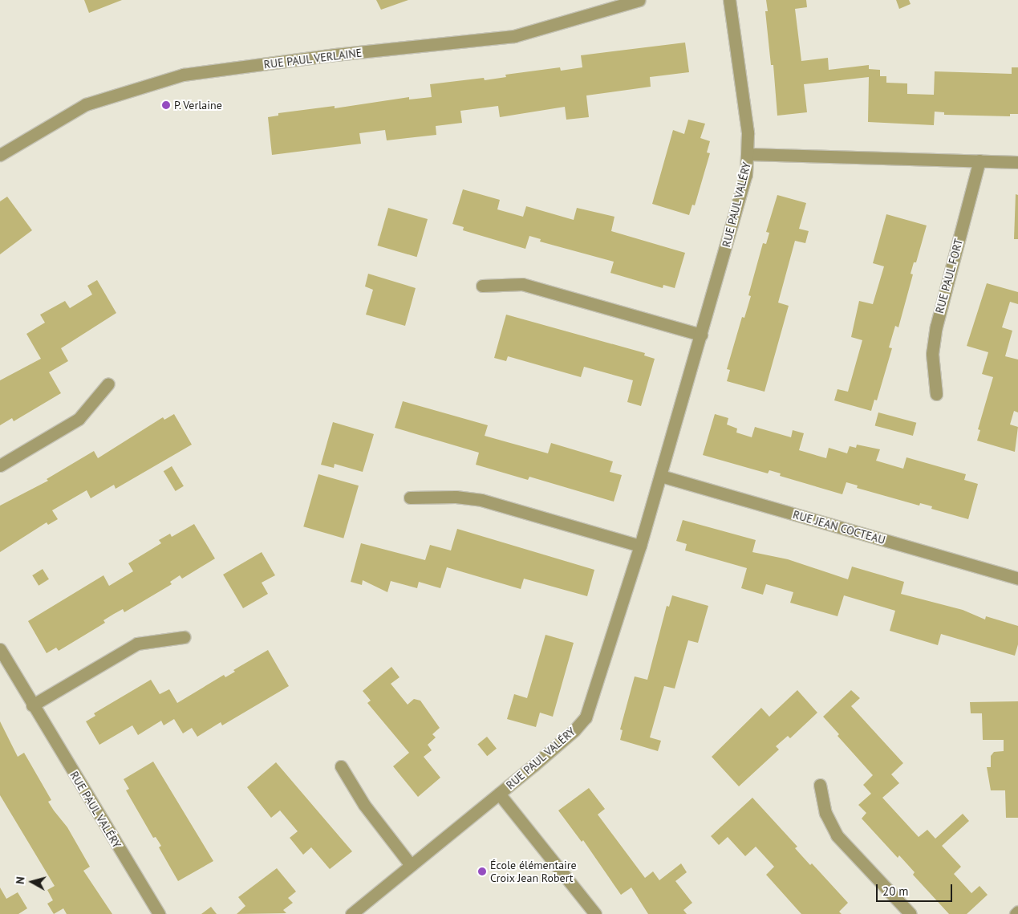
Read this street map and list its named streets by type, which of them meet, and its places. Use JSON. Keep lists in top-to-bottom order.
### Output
{
  "streets": {
    "street": [
      "RUE PAUL VERLAINE",
      "RUE PAUL VALÉRY",
      "RUE PAUL FORT",
      "RUE JEAN COCTEAU"
    ]
  },
  "crossings": [
    ["RUE PAUL VALÉRY", "RUE JEAN COCTEAU"]
  ],
  "places": ["P. Verlaine", "École élémentaire Croix Jean Robert"],
  "scale_bar": "20 m",
  "north": "left"
}
